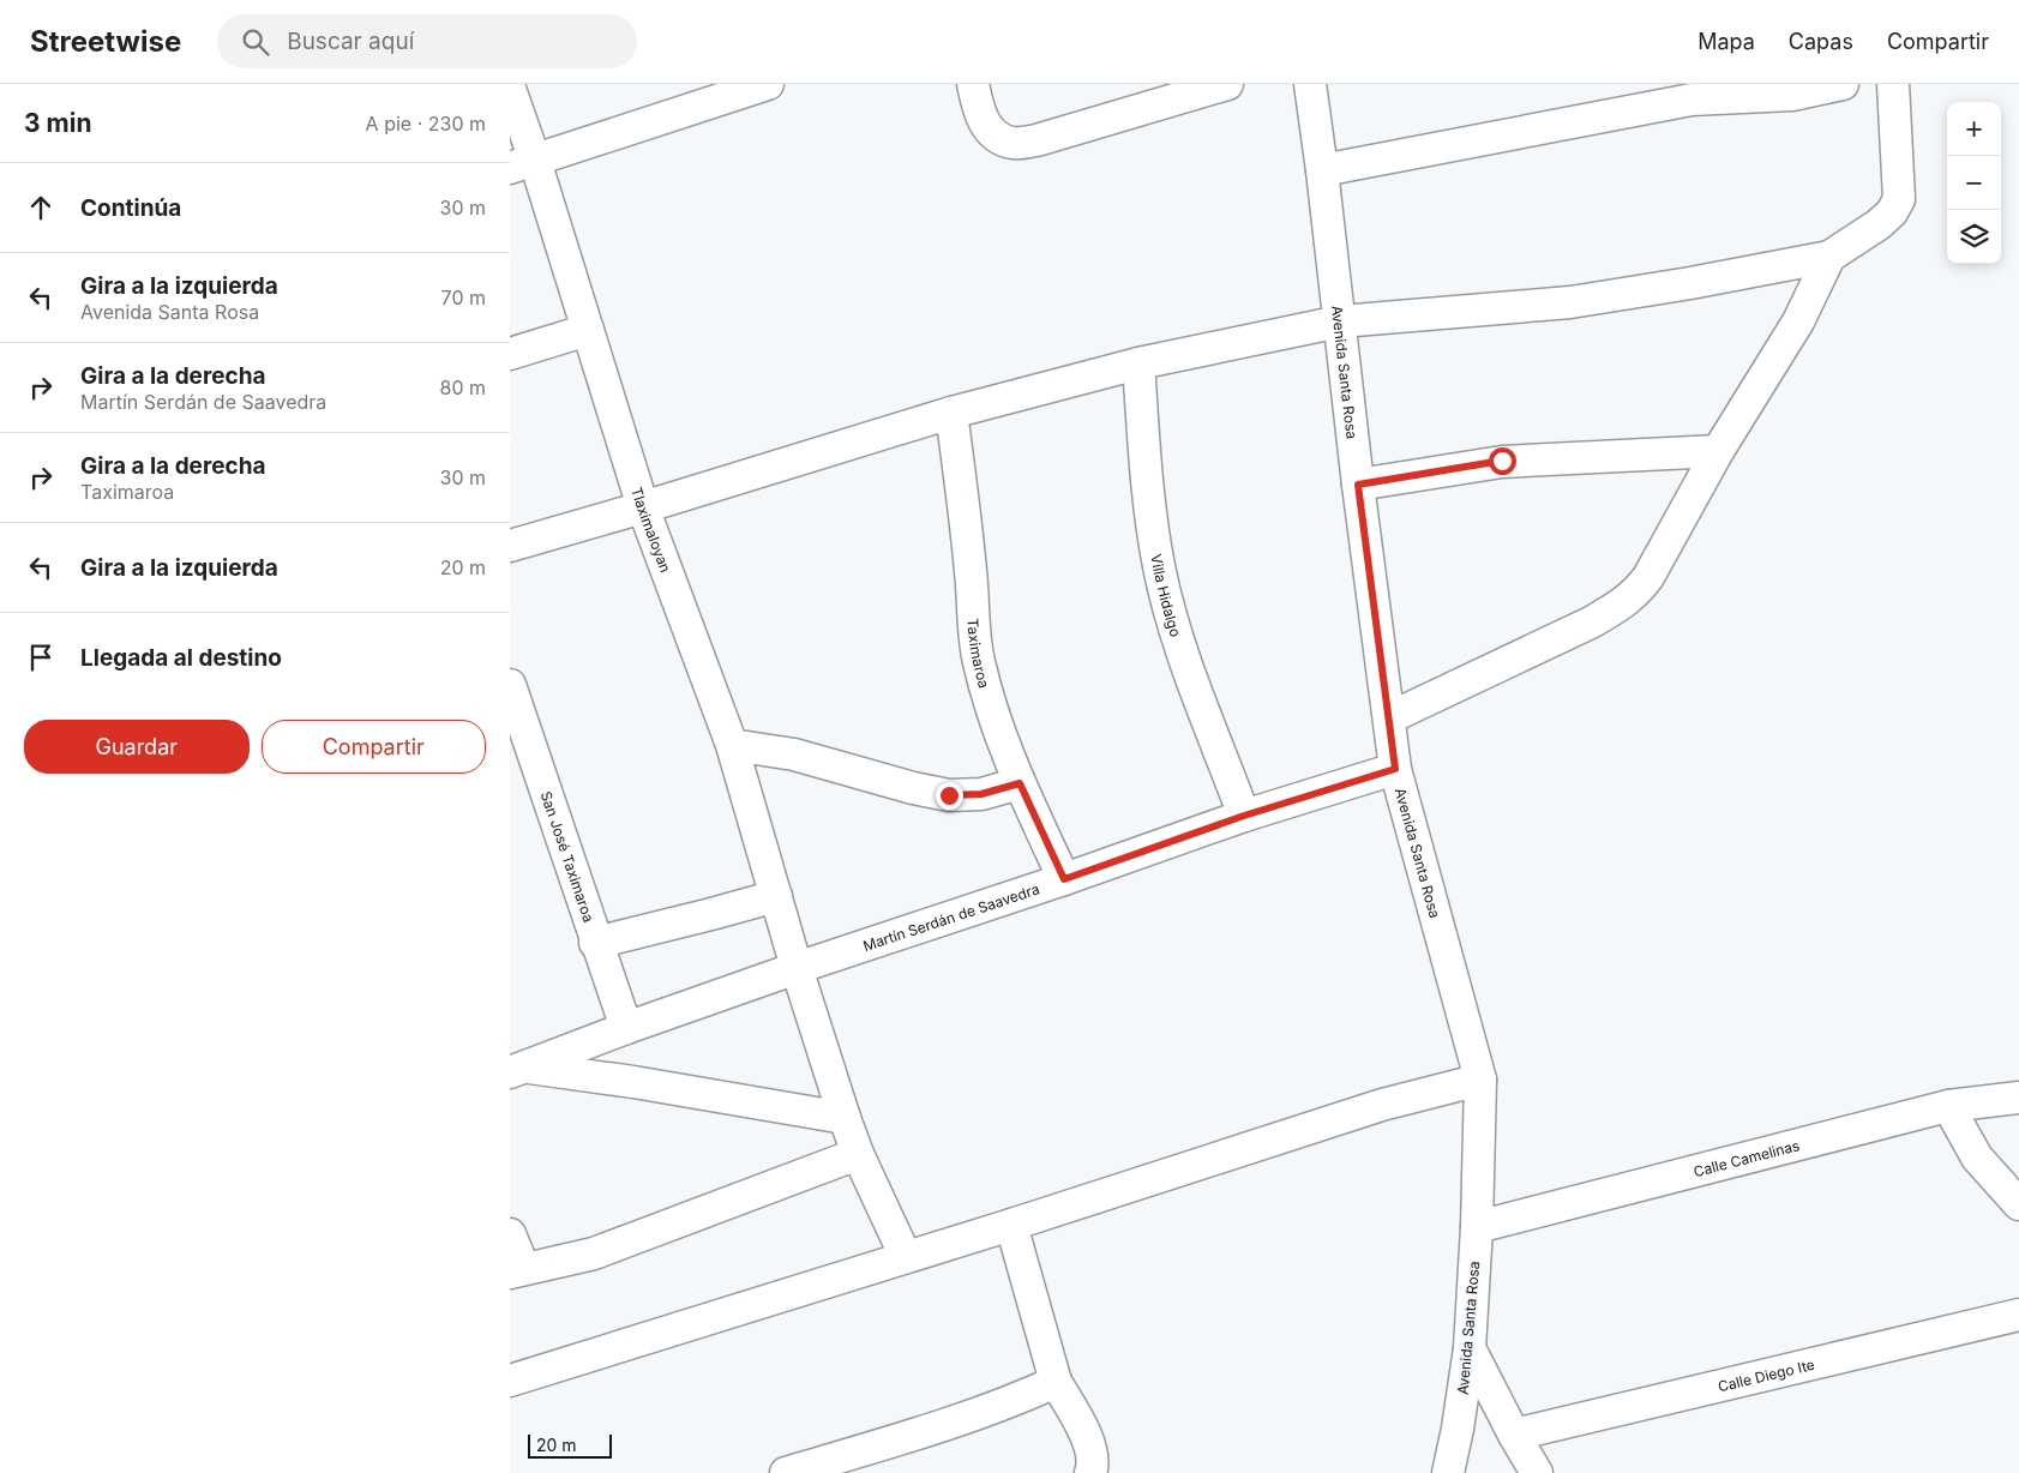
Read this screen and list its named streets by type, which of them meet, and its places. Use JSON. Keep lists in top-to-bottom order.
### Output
{
  "streets": {
    "street": [
      "Avenida Santa Rosa",
      "Tlaximaloyan",
      "Villa Hidalgo",
      "Taximaroa",
      "San José Taximaroa",
      "Martín Serdán de Saavedra",
      "Calle Camelinas",
      "Calle Diego Ite"
    ]
  },
  "crossings": [
    ["Avenida Santa Rosa", "Martín Serdán de Saavedra"],
    ["Avenida Santa Rosa", "Calle Camelinas"],
    ["Tlaximaloyan", "Martín Serdán de Saavedra"],
    ["Villa Hidalgo", "Martín Serdán de Saavedra"],
    ["Taximaroa", "Martín Serdán de Saavedra"],
    ["San José Taximaroa", "Martín Serdán de Saavedra"]
  ],
  "scale_bar": "20 m",
  "page": {
    "header": "Streetwise",
    "search": "Buscar aquí",
    "nav": ["Mapa", "Capas", "Compartir"],
    "heading": ["3 min", "A pie · 230 m"],
    "map_buttons": ["+", "−"],
    "list": [
      ["Continúa", "30 m"],
      ["Gira a la izquierda", "Avenida Santa Rosa", "70 m"],
      ["Gira a la derecha", "Martín Serdán de Saavedra", "80 m"],
      ["Gira a la derecha", "Taximaroa", "30 m"],
      ["Gira a la izquierda", "20 m"],
      "Llegada al destino"
    ],
    "buttons": ["Guardar", "Compartir"],
    "scale": "20 m"
  }
}
